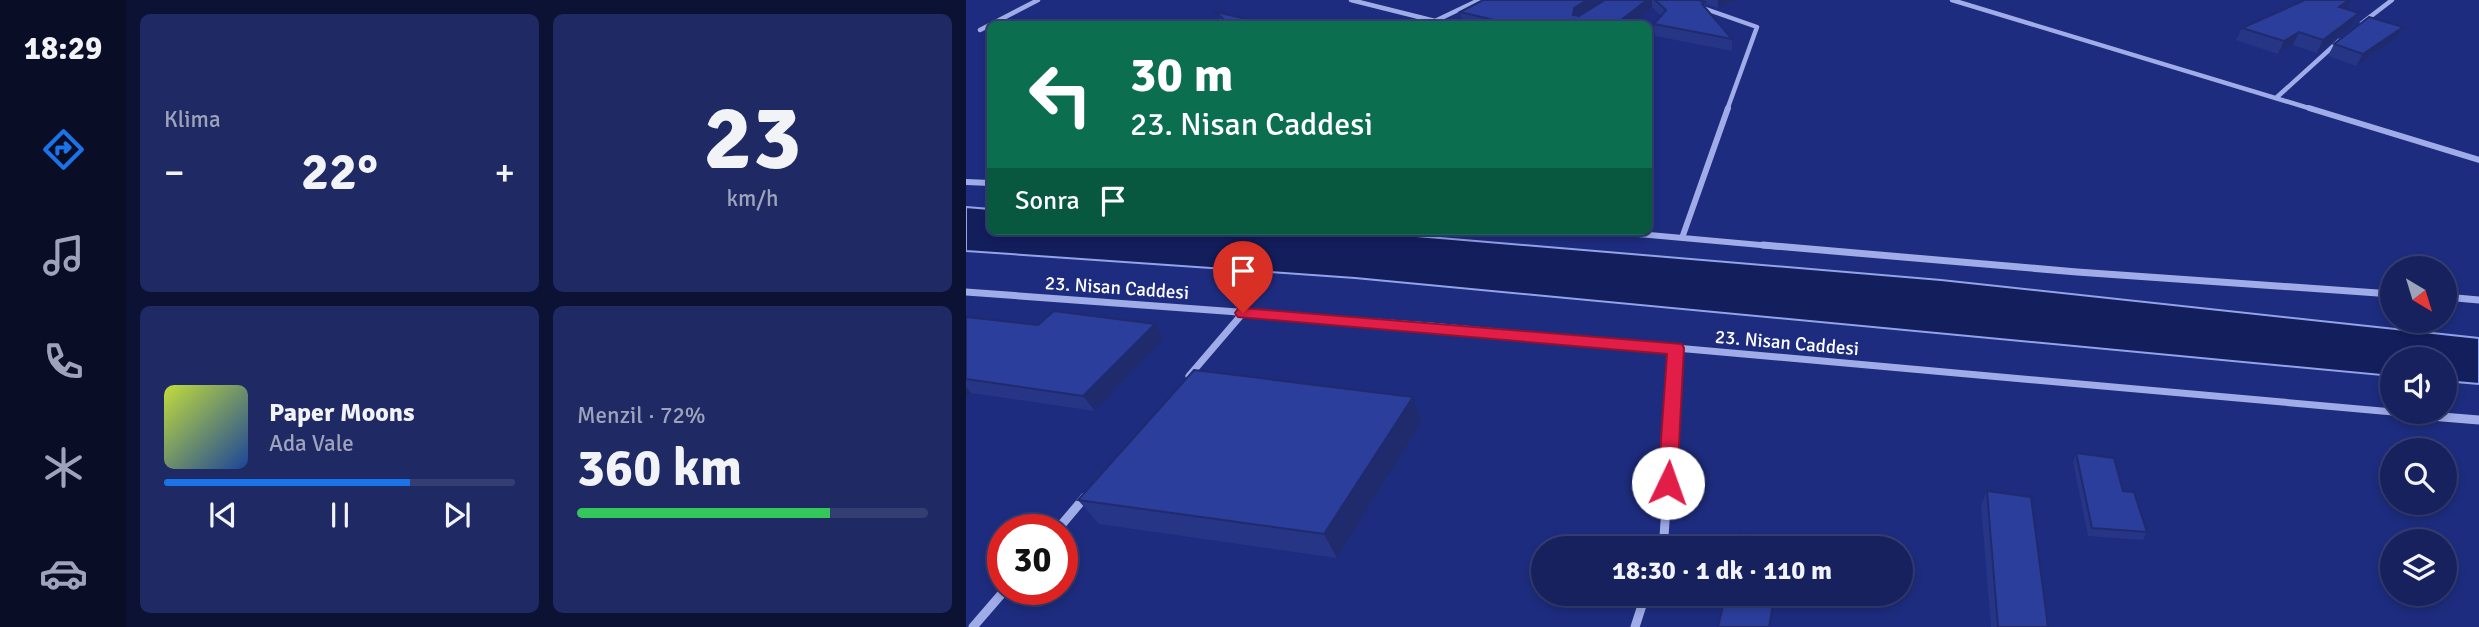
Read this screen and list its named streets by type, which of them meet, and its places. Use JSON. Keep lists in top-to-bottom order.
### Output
{
  "streets": {
    "street": ["23. Nisan Caddesi"]
  },
  "north": "bottom right",
  "page": {
    "tabs": "18:29",
    "tile": [
      "Klima",
      ["23", "km/h"],
      ["Menzil · 72%", "360 km"]
    ],
    "turn": ["30 m", "23. Nisan Caddesi"],
    "heat": ["−", "22°", "+"],
    "then": "Sonra",
    "song": ["Paper Moons", "Ada Vale"],
    "limit": "30",
    "trip": "18:30 · 1 dk · 110 m"
  }
}
